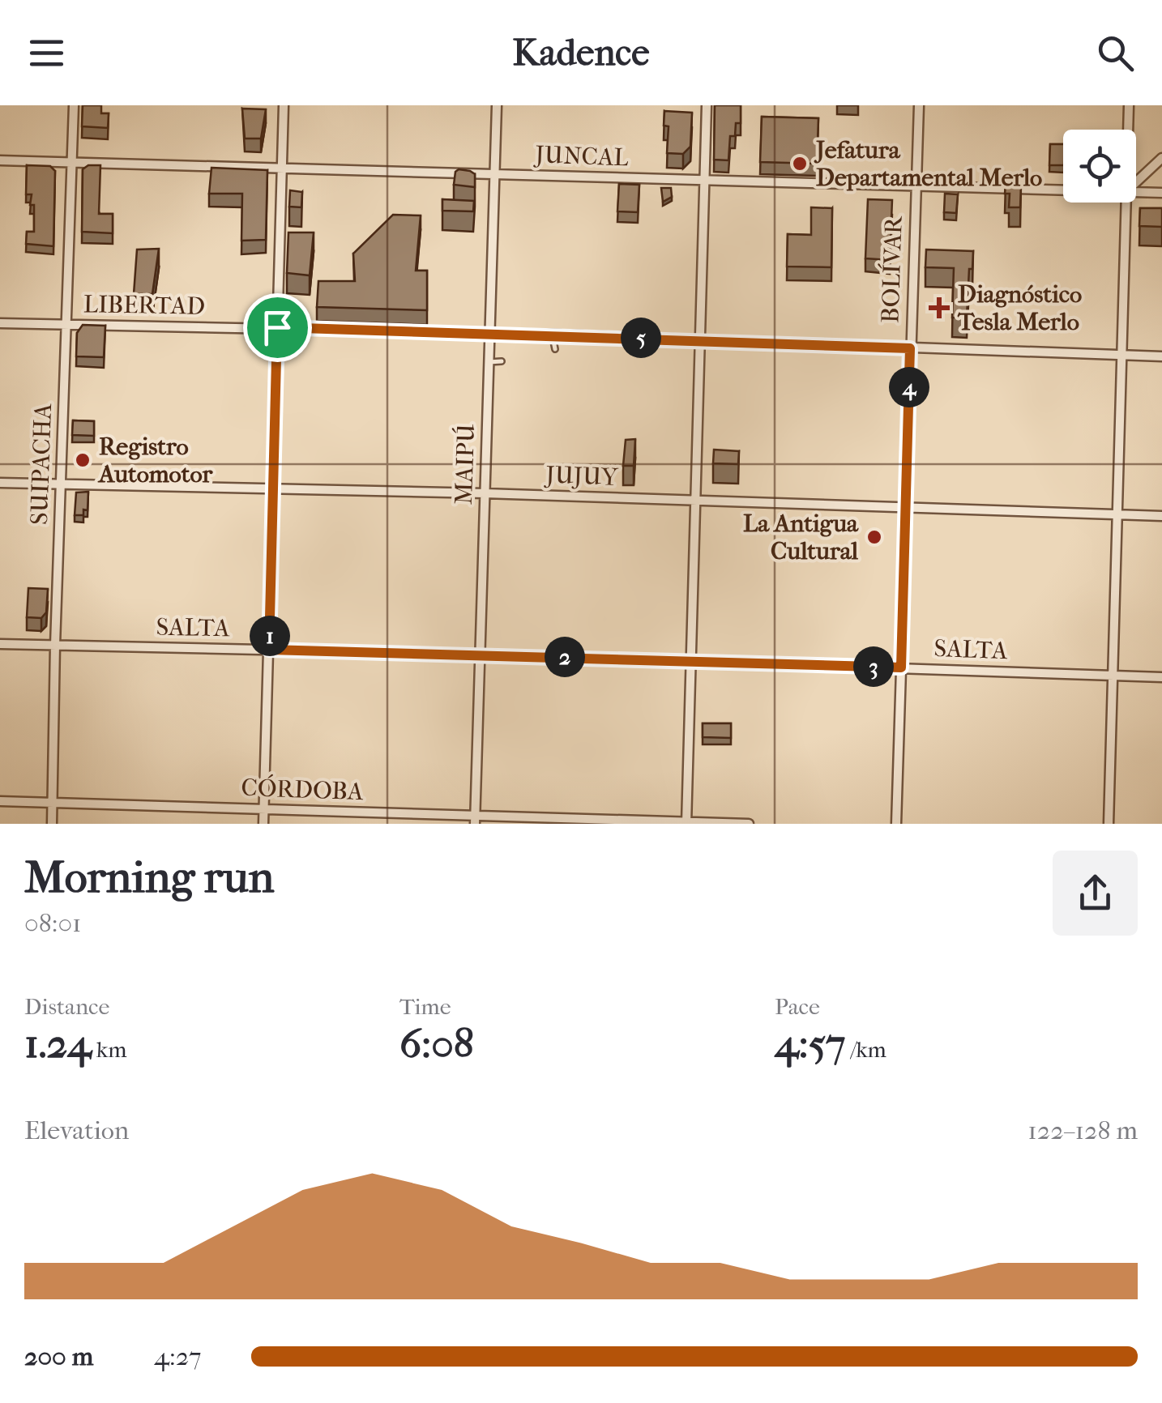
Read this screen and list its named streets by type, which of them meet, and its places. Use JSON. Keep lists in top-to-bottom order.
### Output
{
  "streets": {
    "street": [
      "JUNCAL",
      "BOLÍVAR",
      "LIBERTAD",
      "SUIPACHA",
      "MAIPÚ",
      "JUJUY",
      "SALTA",
      "CÓRDOBA"
    ]
  },
  "crossings": [
    ["JUNCAL", "BOLÍVAR"],
    ["JUNCAL", "SUIPACHA"],
    ["JUNCAL", "MAIPÚ"],
    ["BOLÍVAR", "LIBERTAD"],
    ["BOLÍVAR", "JUJUY"],
    ["BOLÍVAR", "SALTA"],
    ["LIBERTAD", "SUIPACHA"],
    ["LIBERTAD", "MAIPÚ"],
    ["SUIPACHA", "JUJUY"],
    ["SUIPACHA", "SALTA"],
    ["SUIPACHA", "CÓRDOBA"],
    ["MAIPÚ", "JUJUY"],
    ["MAIPÚ", "SALTA"],
    ["MAIPÚ", "CÓRDOBA"]
  ],
  "places": {
    "other": ["Jefatura Departamental Merlo", "Registro Automotor", "La Antigua Cultural"],
    "health": ["Diagnóstico Tesla Merlo"]
  },
  "page": {
    "header": "Kadence",
    "pins": [
      "5",
      "4",
      "1",
      "2",
      "3"
    ],
    "heading": ["Morning run", "08:01"],
    "stats": [
      ["Distance", "1.24 km"],
      ["Time", "6:08"],
      ["Pace", "4:57 /km"]
    ],
    "chart": ["Elevation", "122–128 m"],
    "list": [
      {
        "name": "200 m",
        "note": "4:27"
      }
    ]
  }
}
